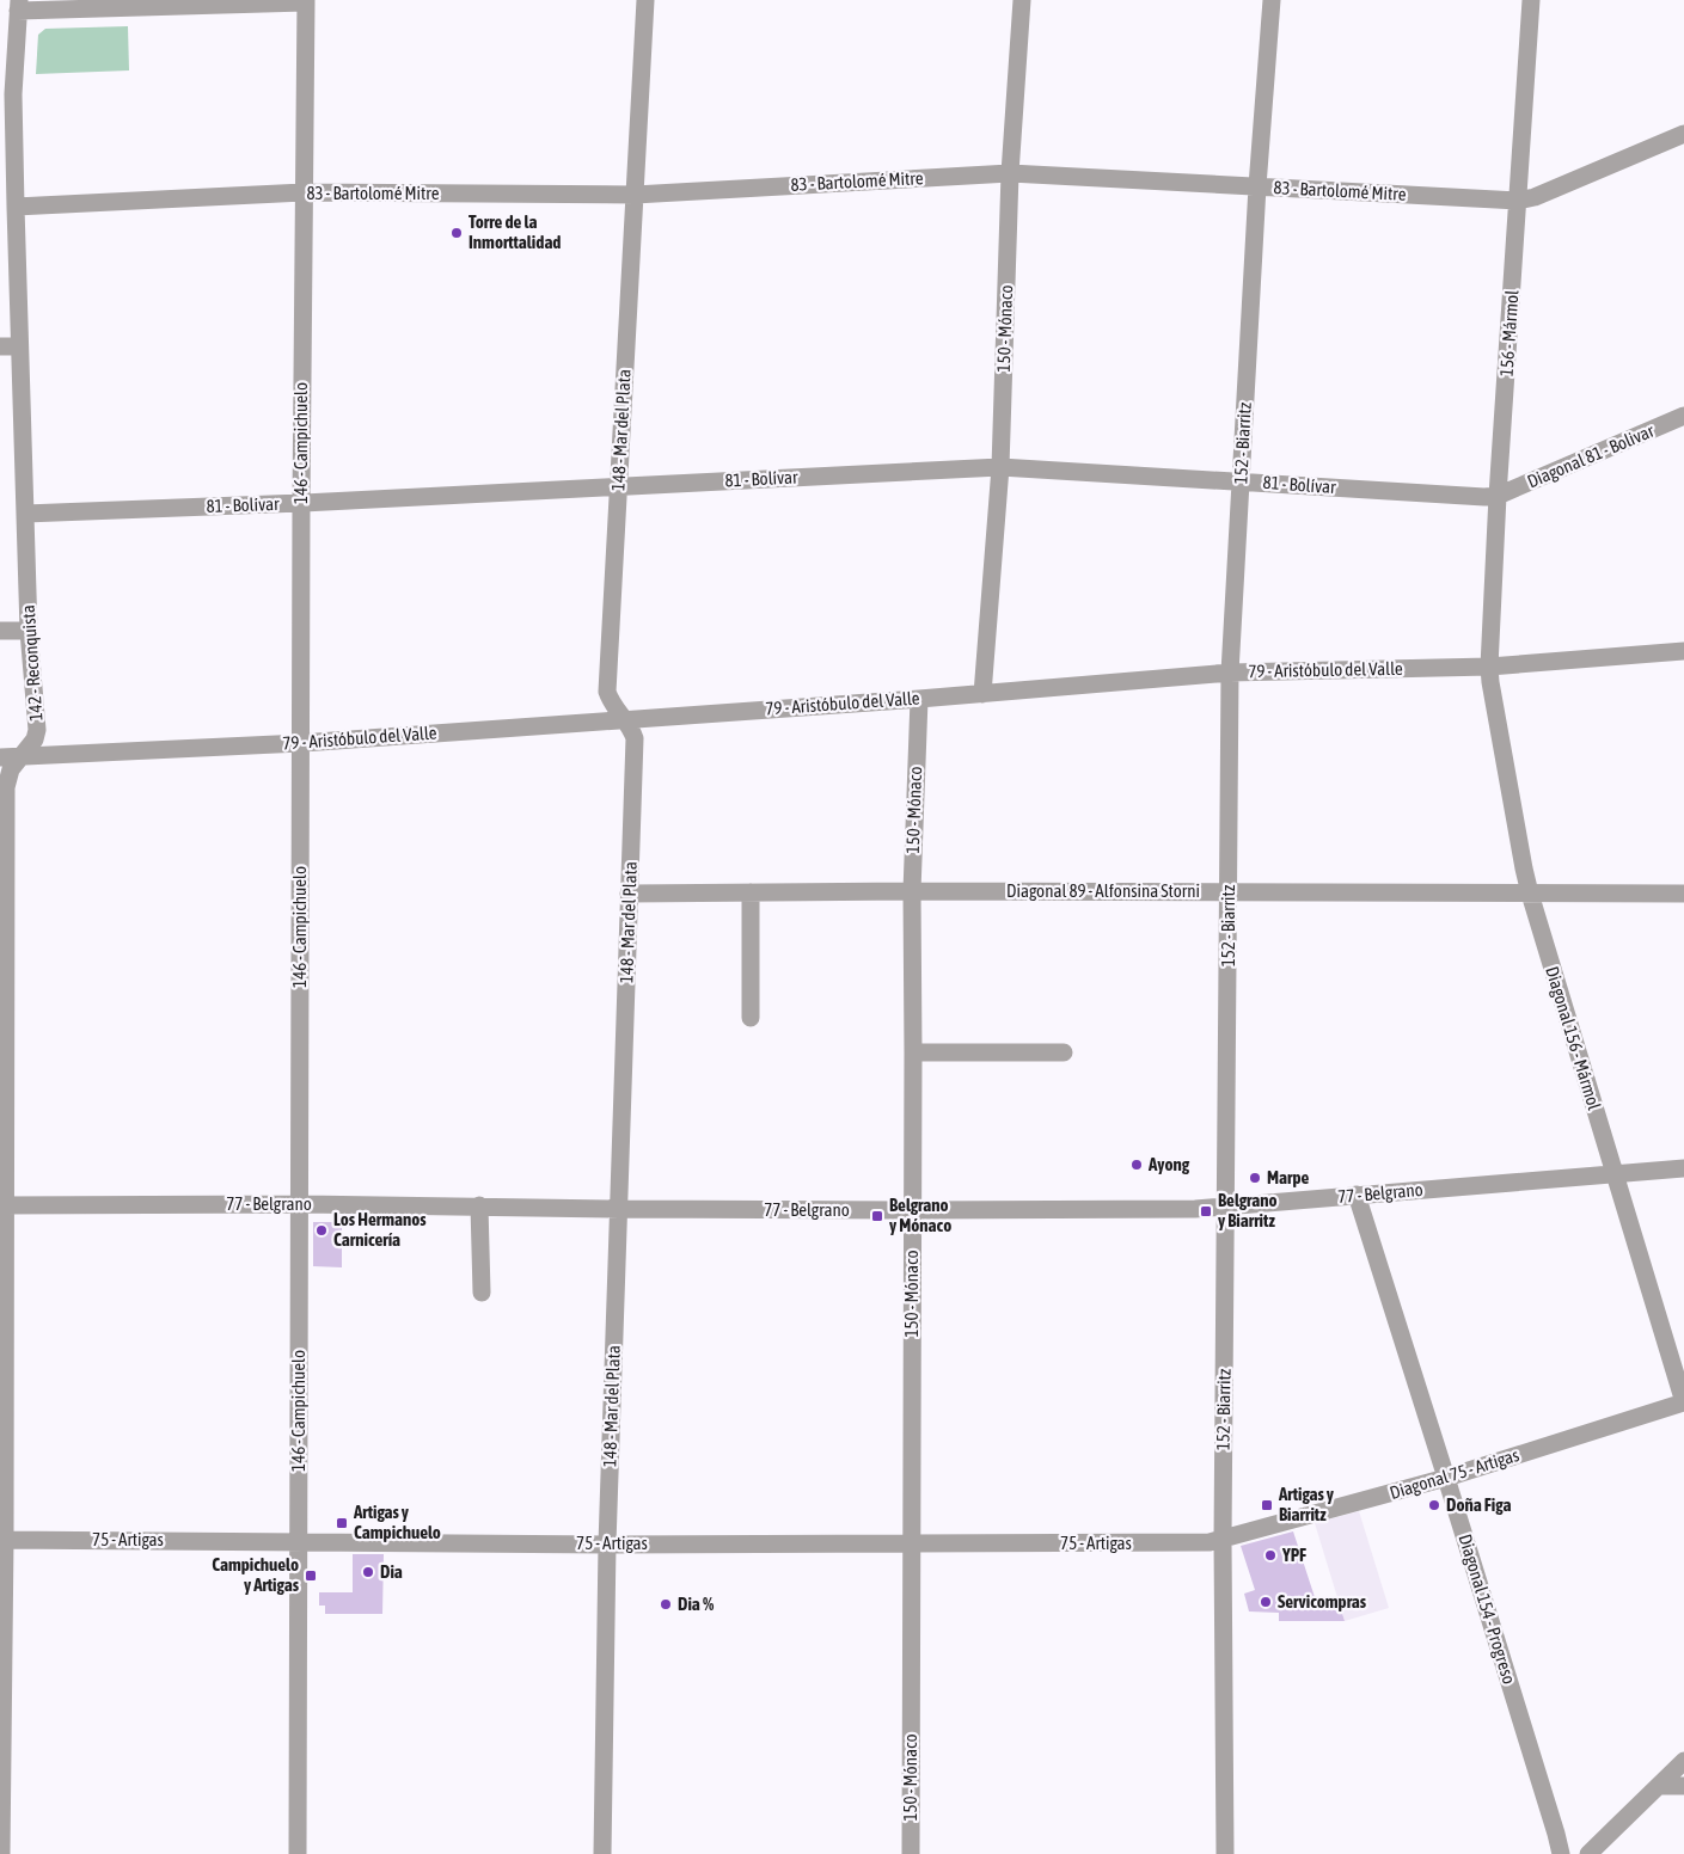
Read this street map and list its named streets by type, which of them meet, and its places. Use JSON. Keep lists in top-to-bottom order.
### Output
{
  "streets": {
    "street": [
      "83 - Bartolomé Mitre",
      "150 - Mónaco",
      "156 - Mármol",
      "148 - Mar del Plata",
      "146 - Campichuelo",
      "152 - Biarritz",
      "Diagonal 81 - Bolivar",
      "81 - Bolívar",
      "142 - Reconquista",
      "79 - Aristóbulo del Valle",
      "Diagonal 89 - Alfonsina Storni",
      "Diagonal 156 - Mármol",
      "77 - Belgrano",
      "Diagonal 75 - Artigas",
      "75 - Artigas",
      "Diagonal 154 - Progreso"
    ]
  },
  "crossings": [
    ["83 - Bartolomé Mitre", "150 - Mónaco"],
    ["83 - Bartolomé Mitre", "156 - Mármol"],
    ["83 - Bartolomé Mitre", "148 - Mar del Plata"],
    ["83 - Bartolomé Mitre", "146 - Campichuelo"],
    ["83 - Bartolomé Mitre", "152 - Biarritz"],
    ["83 - Bartolomé Mitre", "142 - Reconquista"],
    ["150 - Mónaco", "81 - Bolívar"],
    ["150 - Mónaco", "79 - Aristóbulo del Valle"],
    ["150 - Mónaco", "Diagonal 89 - Alfonsina Storni"],
    ["150 - Mónaco", "77 - Belgrano"],
    ["150 - Mónaco", "75 - Artigas"],
    ["156 - Mármol", "Diagonal 81 - Bolivar"],
    ["156 - Mármol", "81 - Bolívar"],
    ["156 - Mármol", "79 - Aristóbulo del Valle"],
    ["156 - Mármol", "Diagonal 156 - Mármol"],
    ["148 - Mar del Plata", "81 - Bolívar"],
    ["148 - Mar del Plata", "79 - Aristóbulo del Valle"],
    ["148 - Mar del Plata", "Diagonal 89 - Alfonsina Storni"],
    ["148 - Mar del Plata", "77 - Belgrano"],
    ["148 - Mar del Plata", "75 - Artigas"],
    ["146 - Campichuelo", "81 - Bolívar"],
    ["146 - Campichuelo", "79 - Aristóbulo del Valle"],
    ["146 - Campichuelo", "77 - Belgrano"],
    ["146 - Campichuelo", "75 - Artigas"],
    ["152 - Biarritz", "81 - Bolívar"],
    ["152 - Biarritz", "79 - Aristóbulo del Valle"],
    ["152 - Biarritz", "Diagonal 89 - Alfonsina Storni"],
    ["152 - Biarritz", "77 - Belgrano"],
    ["152 - Biarritz", "Diagonal 75 - Artigas"],
    ["152 - Biarritz", "75 - Artigas"],
    ["Diagonal 81 - Bolivar", "81 - Bolívar"],
    ["81 - Bolívar", "142 - Reconquista"],
    ["142 - Reconquista", "79 - Aristóbulo del Valle"],
    ["142 - Reconquista", "77 - Belgrano"],
    ["142 - Reconquista", "75 - Artigas"],
    ["79 - Aristóbulo del Valle", "Diagonal 156 - Mármol"],
    ["Diagonal 89 - Alfonsina Storni", "Diagonal 156 - Mármol"],
    ["Diagonal 156 - Mármol", "77 - Belgrano"],
    ["Diagonal 156 - Mármol", "Diagonal 75 - Artigas"],
    ["77 - Belgrano", "Diagonal 154 - Progreso"],
    ["Diagonal 75 - Artigas", "75 - Artigas"],
    ["Diagonal 75 - Artigas", "Diagonal 154 - Progreso"]
  ],
  "places": {
    "other": [
      "Torre de la Inmorttalidad",
      "Ayong",
      "Marpe",
      "Los Hermanos Carnicería",
      "Doña Figa",
      "YPF",
      "Dia",
      "Servicompras",
      "Dia %"
    ],
    "transit": [
      "Belgrano y Biarritz",
      "Belgrano y Mónaco",
      "Artigas y Biarritz",
      "Artigas y Campichuelo",
      "Campichuelo y Artigas"
    ]
  }
}
